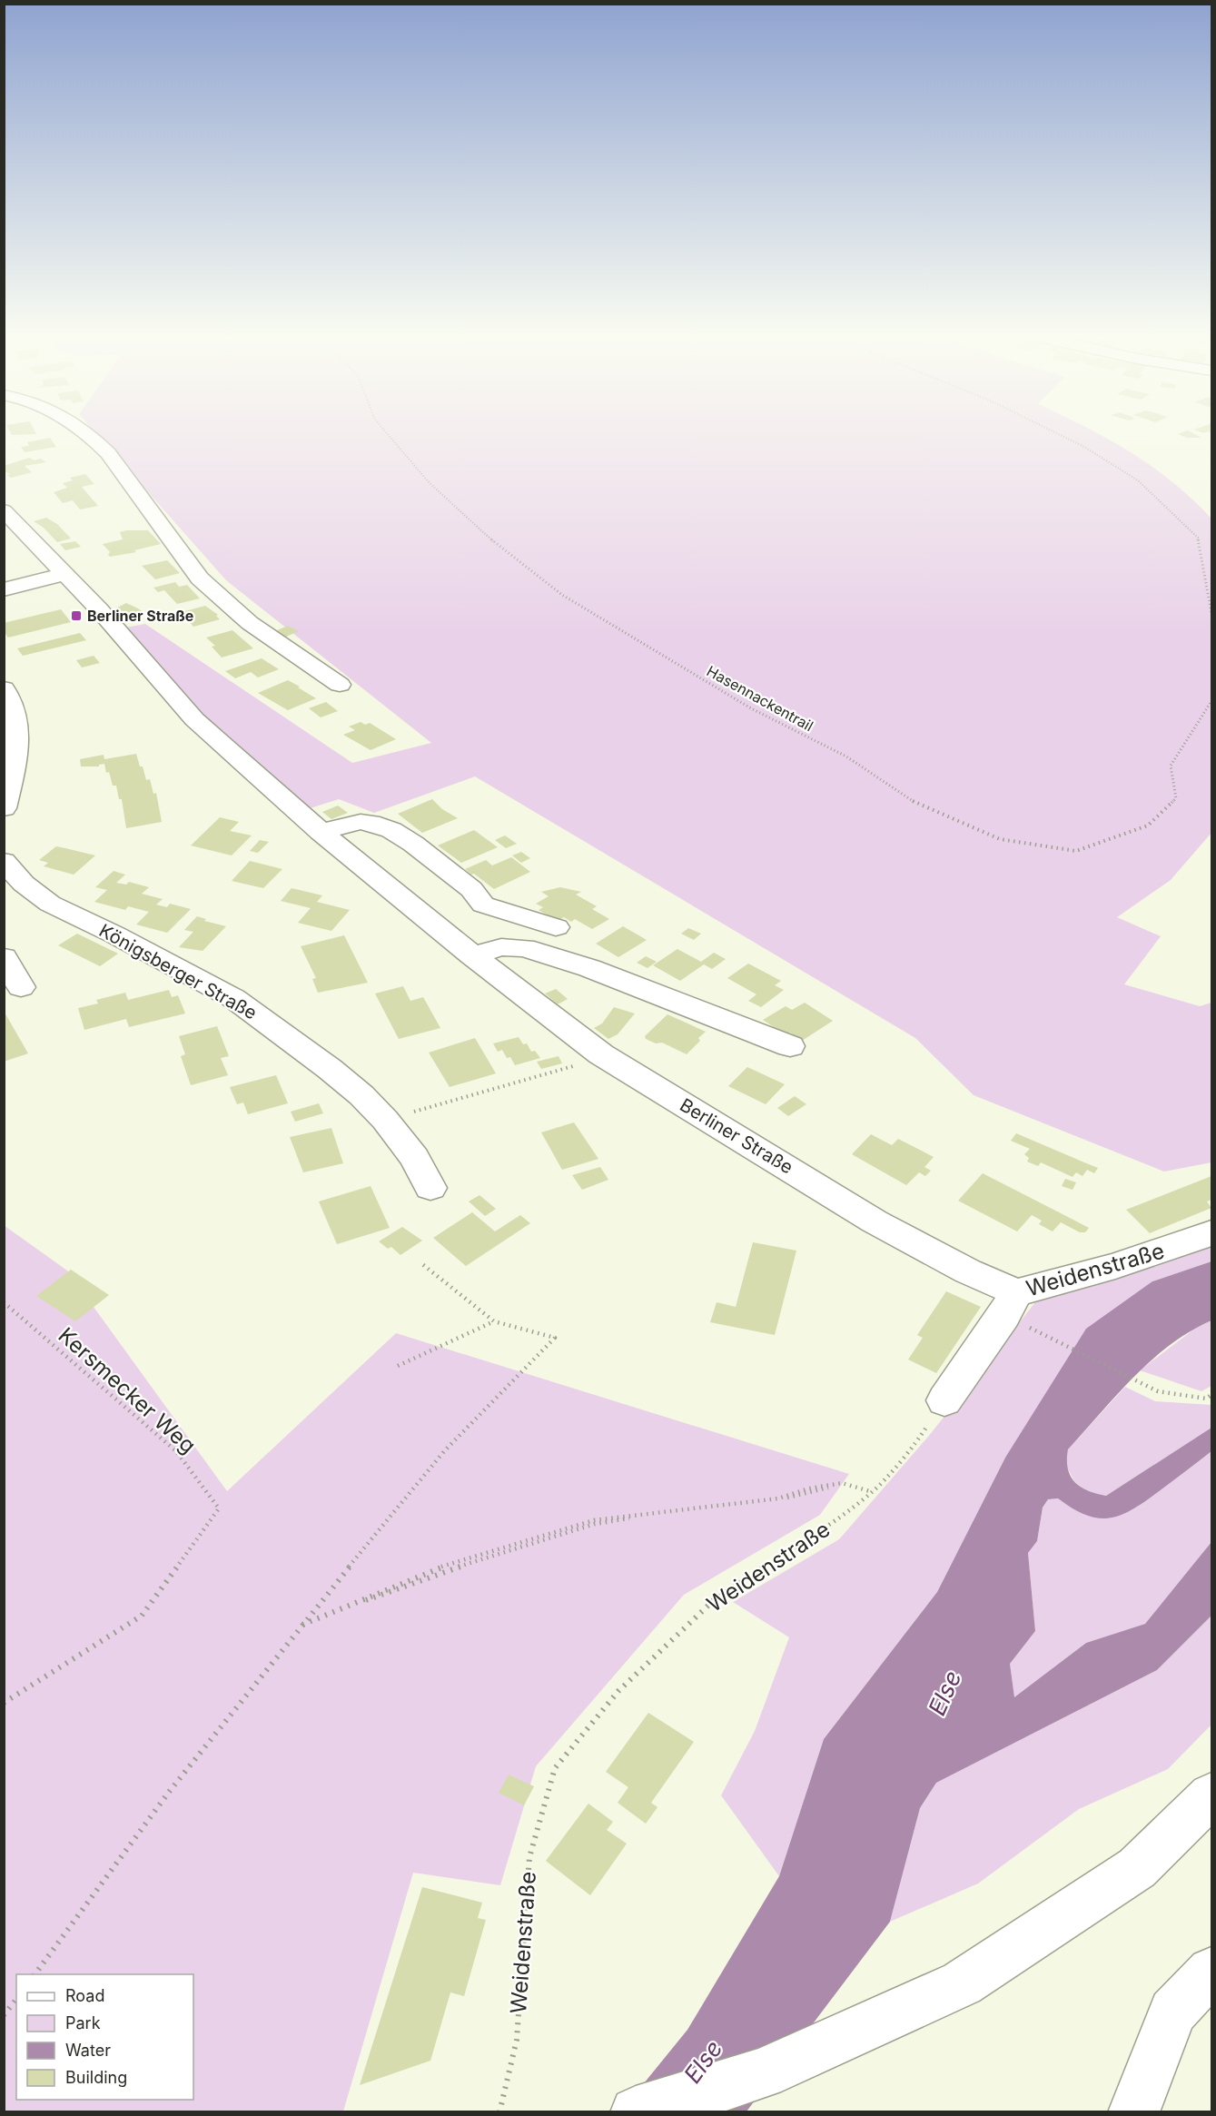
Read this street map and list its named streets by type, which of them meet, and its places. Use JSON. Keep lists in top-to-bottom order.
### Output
{
  "streets": {
    "street": ["Königsberger Straße", "Berliner Straße", "Weidenstraße"],
    "path": ["Hasennackentrail", "Kersmecker Weg"]
  },
  "crossings": [
    ["Berliner Straße", "Weidenstraße"]
  ],
  "water": ["Else"],
  "places": {
    "transit": ["Berliner Straße"]
  },
  "legend": [
    "Road",
    "Park",
    "Water",
    "Building"
  ]
}
